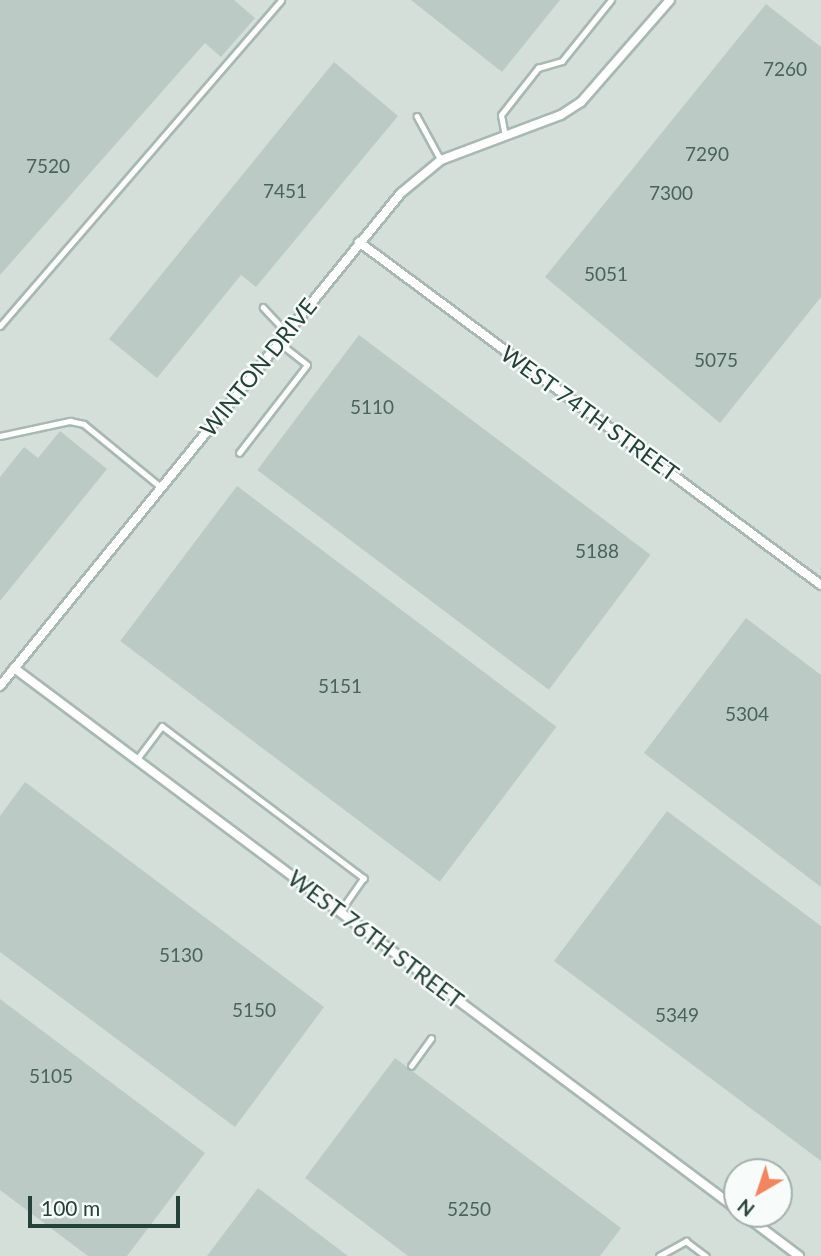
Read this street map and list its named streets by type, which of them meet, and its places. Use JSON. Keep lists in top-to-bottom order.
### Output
{
  "streets": {
    "street": ["WINTON DRIVE", "WEST 74TH STREET", "WEST 76TH STREET"]
  },
  "crossings": [
    ["WINTON DRIVE", "WEST 74TH STREET"],
    ["WINTON DRIVE", "WEST 76TH STREET"]
  ],
  "house_numbers": [
    "7260",
    "7290",
    "7520",
    "7451",
    "7300",
    "5051",
    "5075",
    "5110",
    "5188",
    "5151",
    "5304",
    "5130",
    "5150",
    "5349",
    "5105",
    "5250"
  ],
  "scale_bar": "100 m",
  "north": "bottom left"
}
